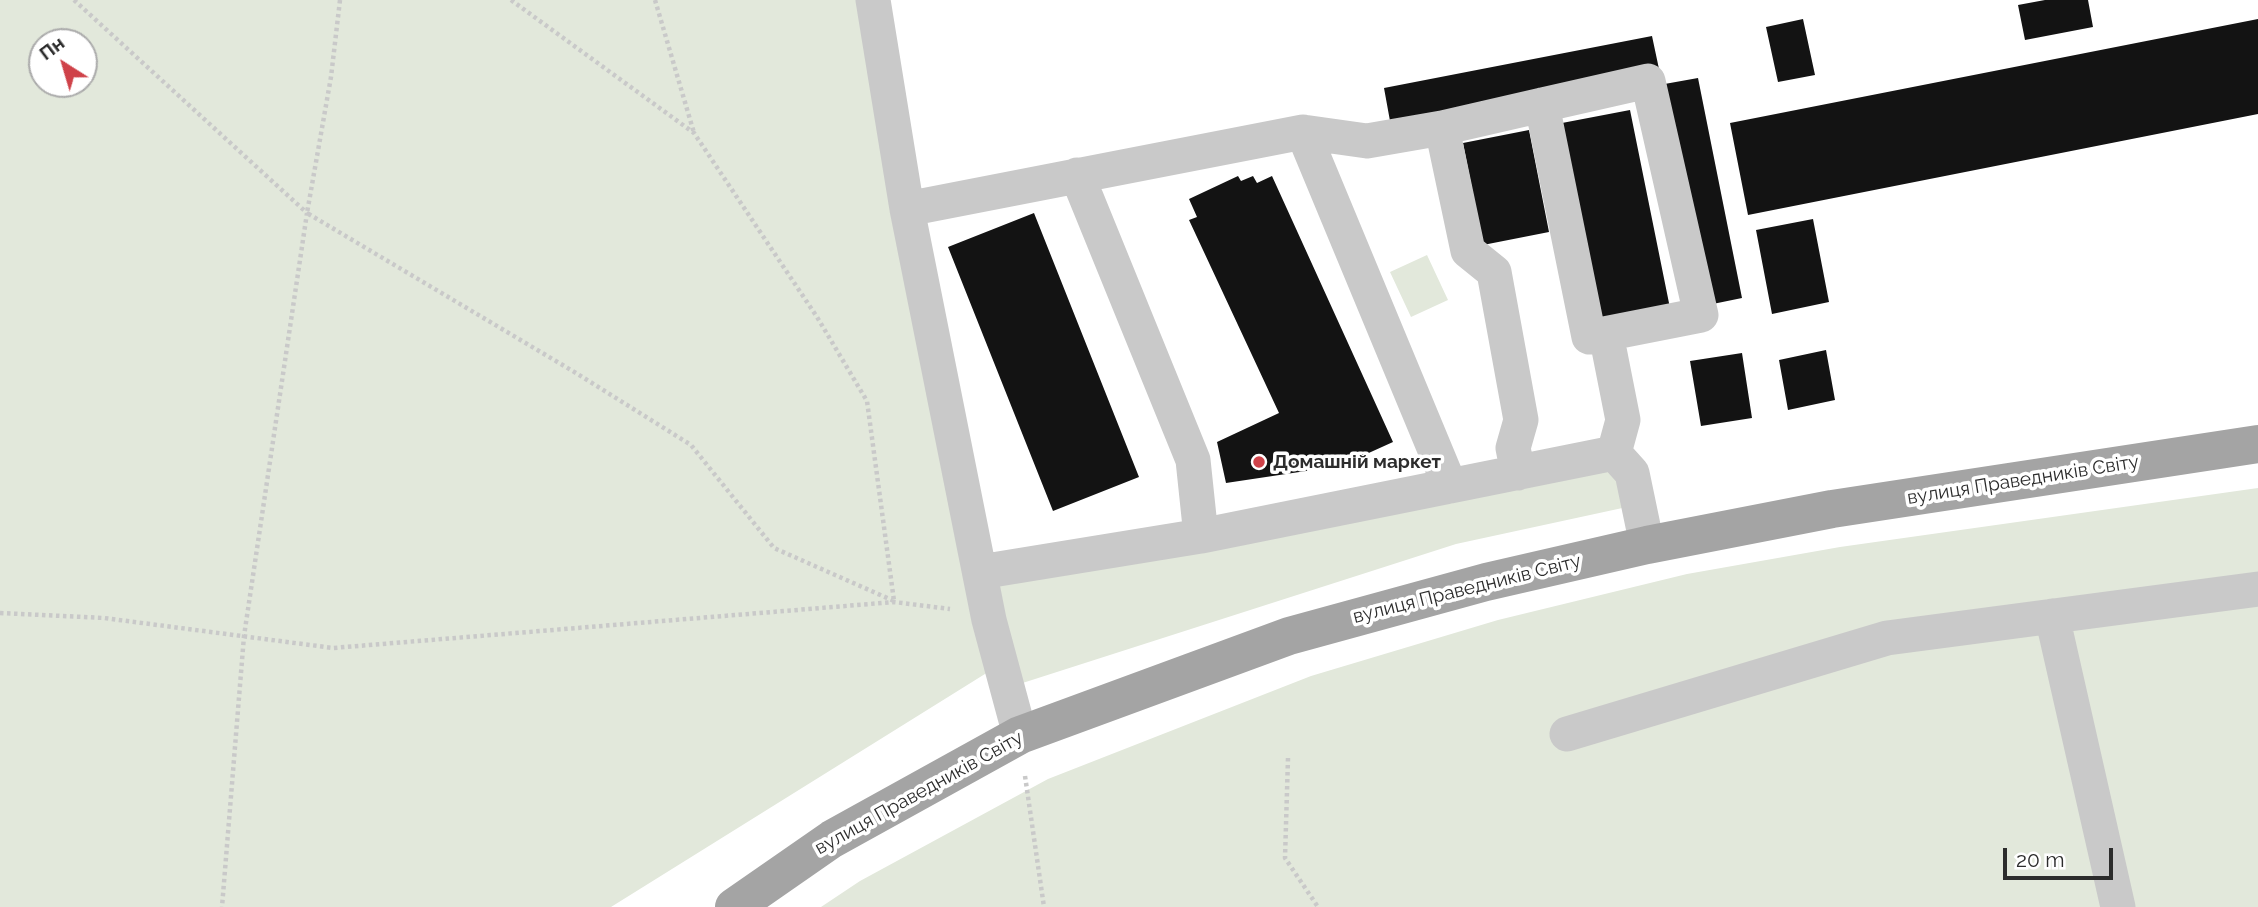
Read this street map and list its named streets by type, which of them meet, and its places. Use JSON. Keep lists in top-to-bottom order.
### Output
{
  "streets": {
    "main road": ["вулиця Праведників Світу"]
  },
  "places": ["Домашній маркет"],
  "scale_bar": "20 m",
  "north": "top left"
}
